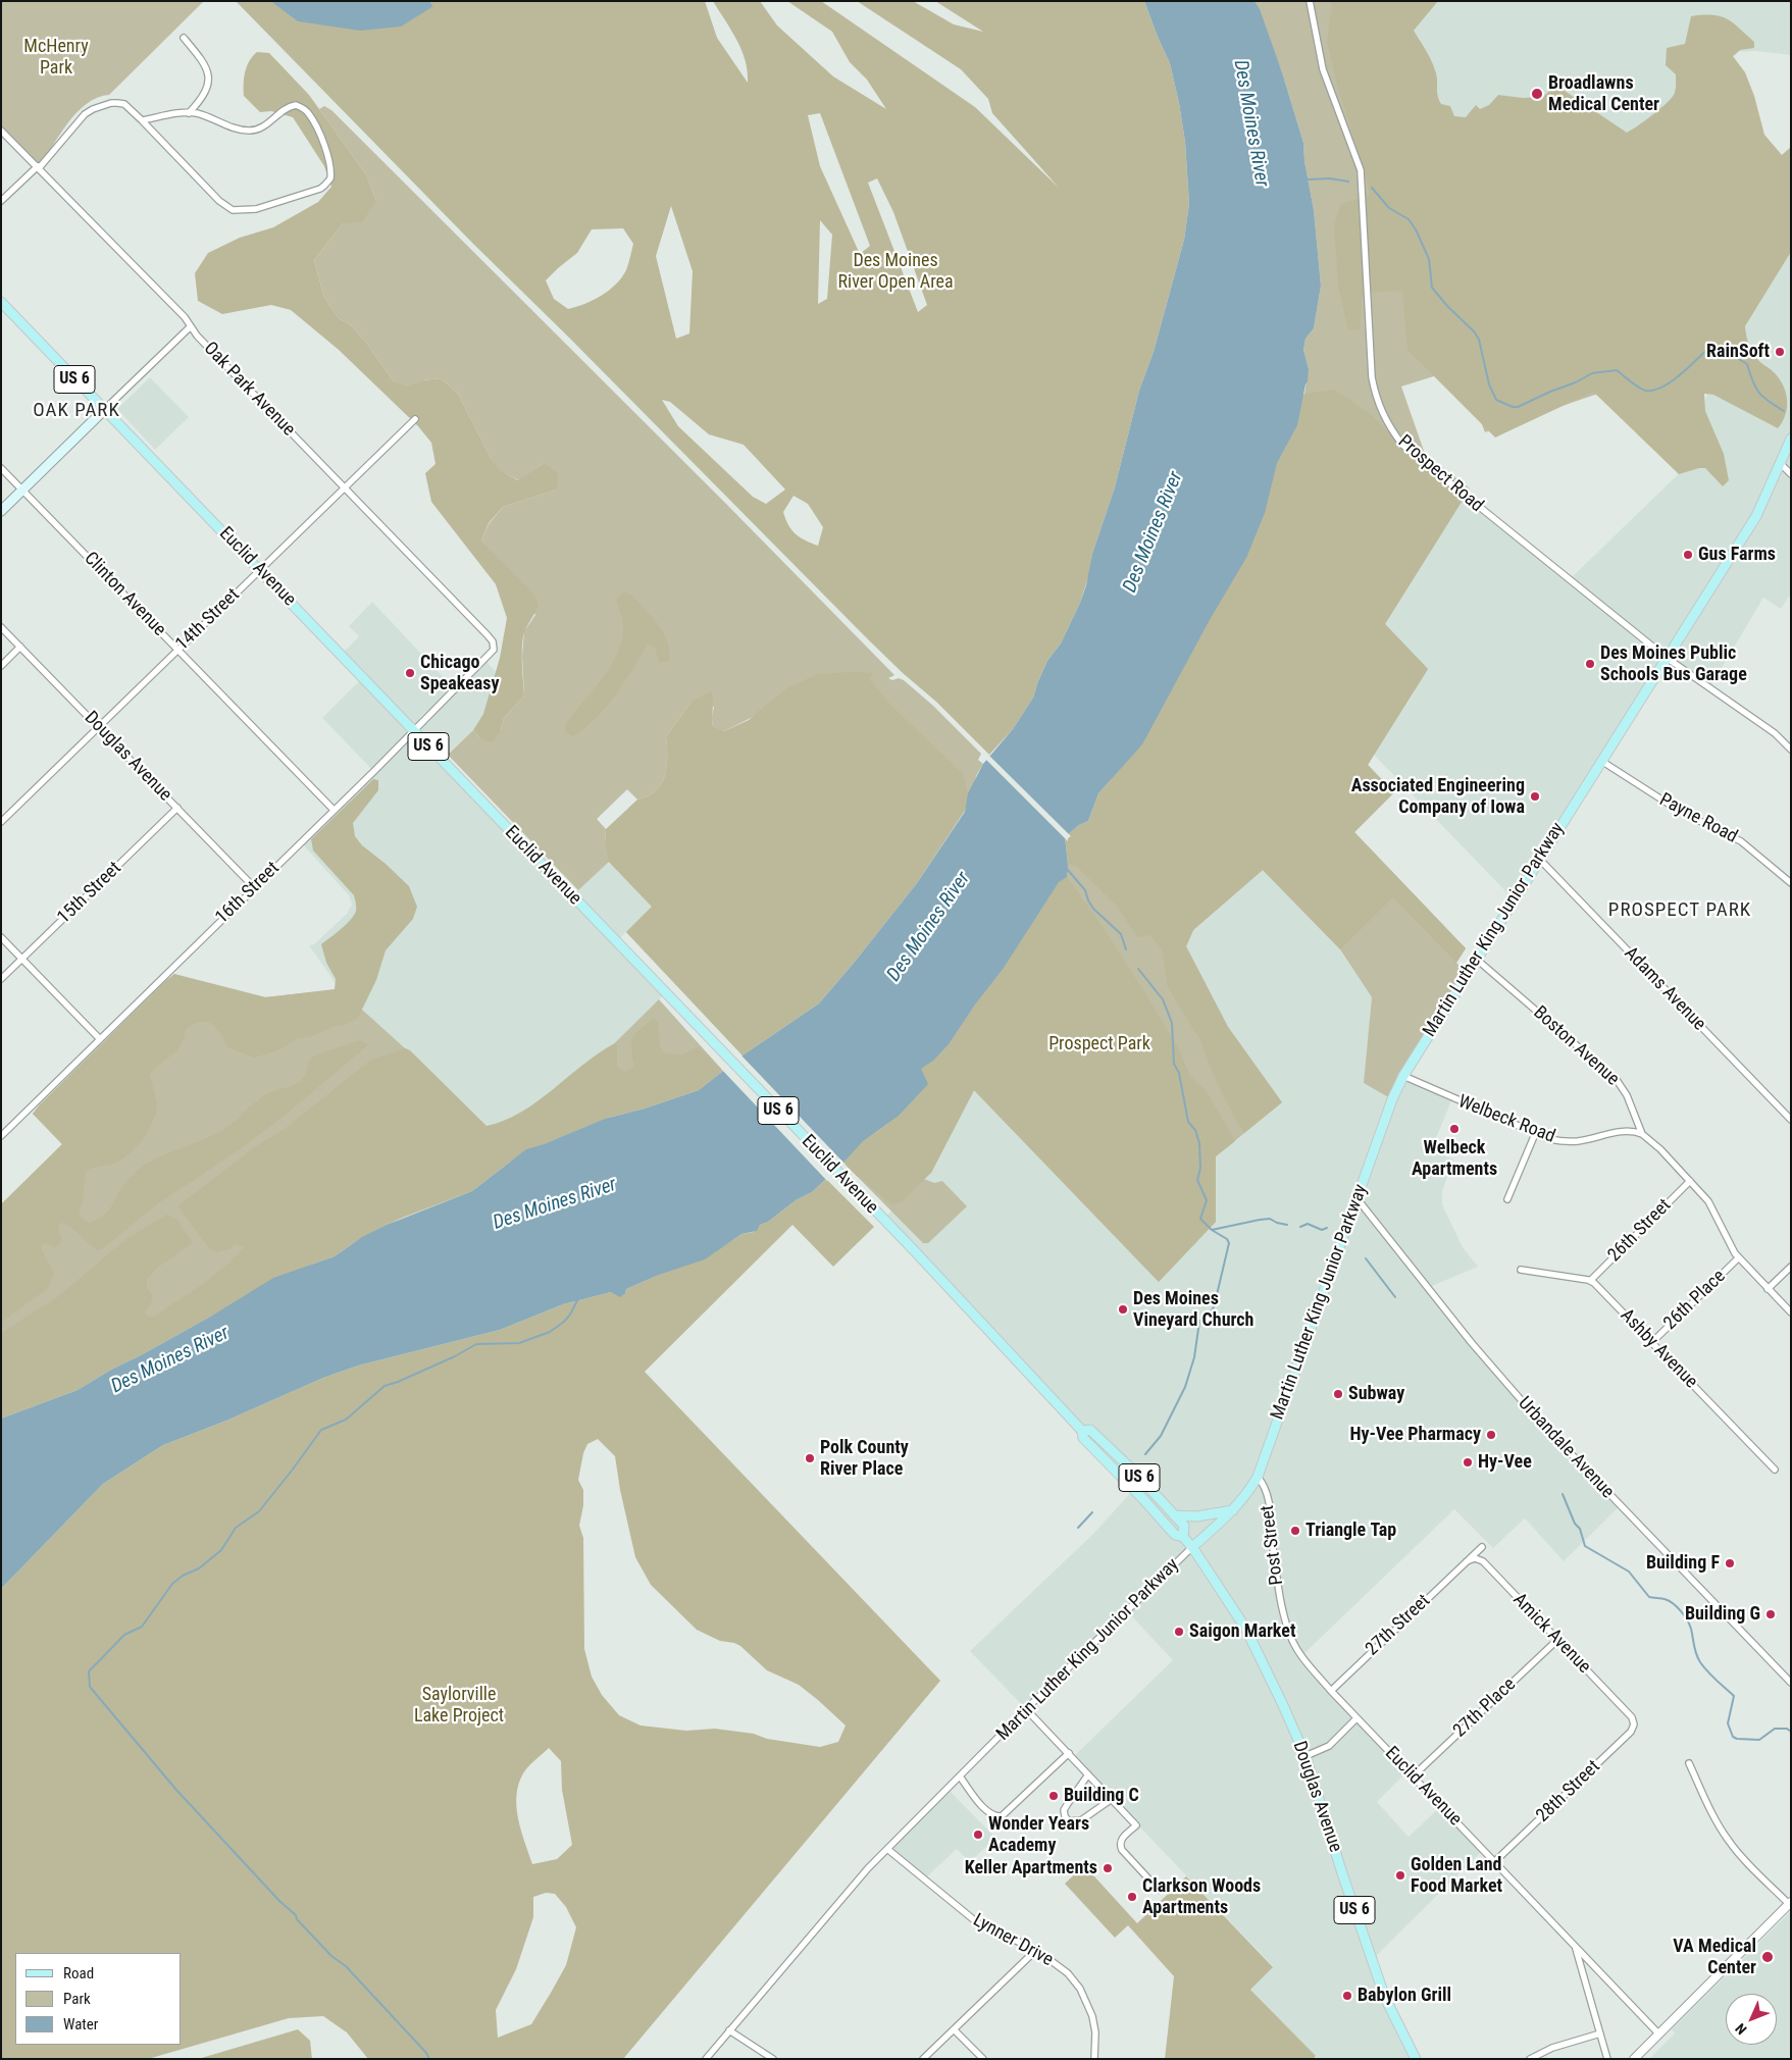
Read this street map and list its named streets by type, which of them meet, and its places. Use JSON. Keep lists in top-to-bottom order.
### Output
{
  "streets": {
    "main road": [
      "US 6",
      "Euclid Avenue",
      "Douglas Avenue",
      "Martin Luther King Junior Parkway"
    ],
    "street": [
      "Oak Park Avenue",
      "Prospect Road",
      "Clinton Avenue",
      "14th Street",
      "Payne Road",
      "15th Street",
      "16th Street",
      "Adams Avenue",
      "Boston Avenue",
      "Welbeck Road",
      "26th Street",
      "26th Place",
      "Ashby Avenue",
      "Urbandale Avenue",
      "Post Street",
      "27th Street",
      "Amick Avenue",
      "27th Place",
      "28th Street",
      "Lynner Drive"
    ]
  },
  "crossings": [
    ["Oak Park Avenue", "14th Street"],
    ["Oak Park Avenue", "16th Street"],
    ["Prospect Road", "Martin Luther King Junior Parkway"],
    ["Euclid Avenue", "14th Street"],
    ["Euclid Avenue", "Douglas Avenue"],
    ["Euclid Avenue", "16th Street"],
    ["Euclid Avenue", "Martin Luther King Junior Parkway"],
    ["Euclid Avenue", "Post Street"],
    ["Euclid Avenue", "27th Street"],
    ["Euclid Avenue", "27th Place"],
    ["Euclid Avenue", "28th Street"],
    ["Clinton Avenue", "14th Street"],
    ["Clinton Avenue", "16th Street"],
    ["14th Street", "Douglas Avenue"],
    ["Douglas Avenue", "15th Street"],
    ["Douglas Avenue", "16th Street"],
    ["Douglas Avenue", "Martin Luther King Junior Parkway"],
    ["Payne Road", "Martin Luther King Junior Parkway"],
    ["Martin Luther King Junior Parkway", "Adams Avenue"],
    ["Martin Luther King Junior Parkway", "Boston Avenue"],
    ["Martin Luther King Junior Parkway", "Welbeck Road"],
    ["Martin Luther King Junior Parkway", "Urbandale Avenue"],
    ["Martin Luther King Junior Parkway", "Post Street"],
    ["Martin Luther King Junior Parkway", "Lynner Drive"],
    ["Boston Avenue", "Welbeck Road"],
    ["Boston Avenue", "26th Street"],
    ["Boston Avenue", "26th Place"],
    ["26th Street", "Ashby Avenue"],
    ["26th Place", "Ashby Avenue"],
    ["27th Street", "Amick Avenue"],
    ["Amick Avenue", "27th Place"],
    ["Amick Avenue", "28th Street"]
  ],
  "districts": ["OAK PARK", "PROSPECT PARK"],
  "water": ["Des Moines River"],
  "parks": [
    "McHenry Park",
    "Des Moines River Open Area",
    "Prospect Park",
    "Saylorville Lake Project"
  ],
  "places": [
    "Broadlawns Medical Center",
    "RainSoft",
    "Gus Farms",
    "Des Moines Public Schools Bus Garage",
    "Chicago Speakeasy",
    "Associated Engineering Company of Iowa",
    "Welbeck Apartments",
    "Des Moines Vineyard Church",
    "Subway",
    "Hy-Vee Pharmacy",
    "Polk County River Place",
    "Hy-Vee",
    "Triangle Tap",
    "Building F",
    "Building G",
    "Saigon Market",
    "Building C",
    "Wonder Years Academy",
    "Keller Apartments",
    "Golden Land Food Market",
    "Clarkson Woods Apartments",
    "VA Medical Center",
    "Babylon Grill"
  ],
  "legend": ["Road", "Park", "Water"],
  "north": "bottom left"
}
